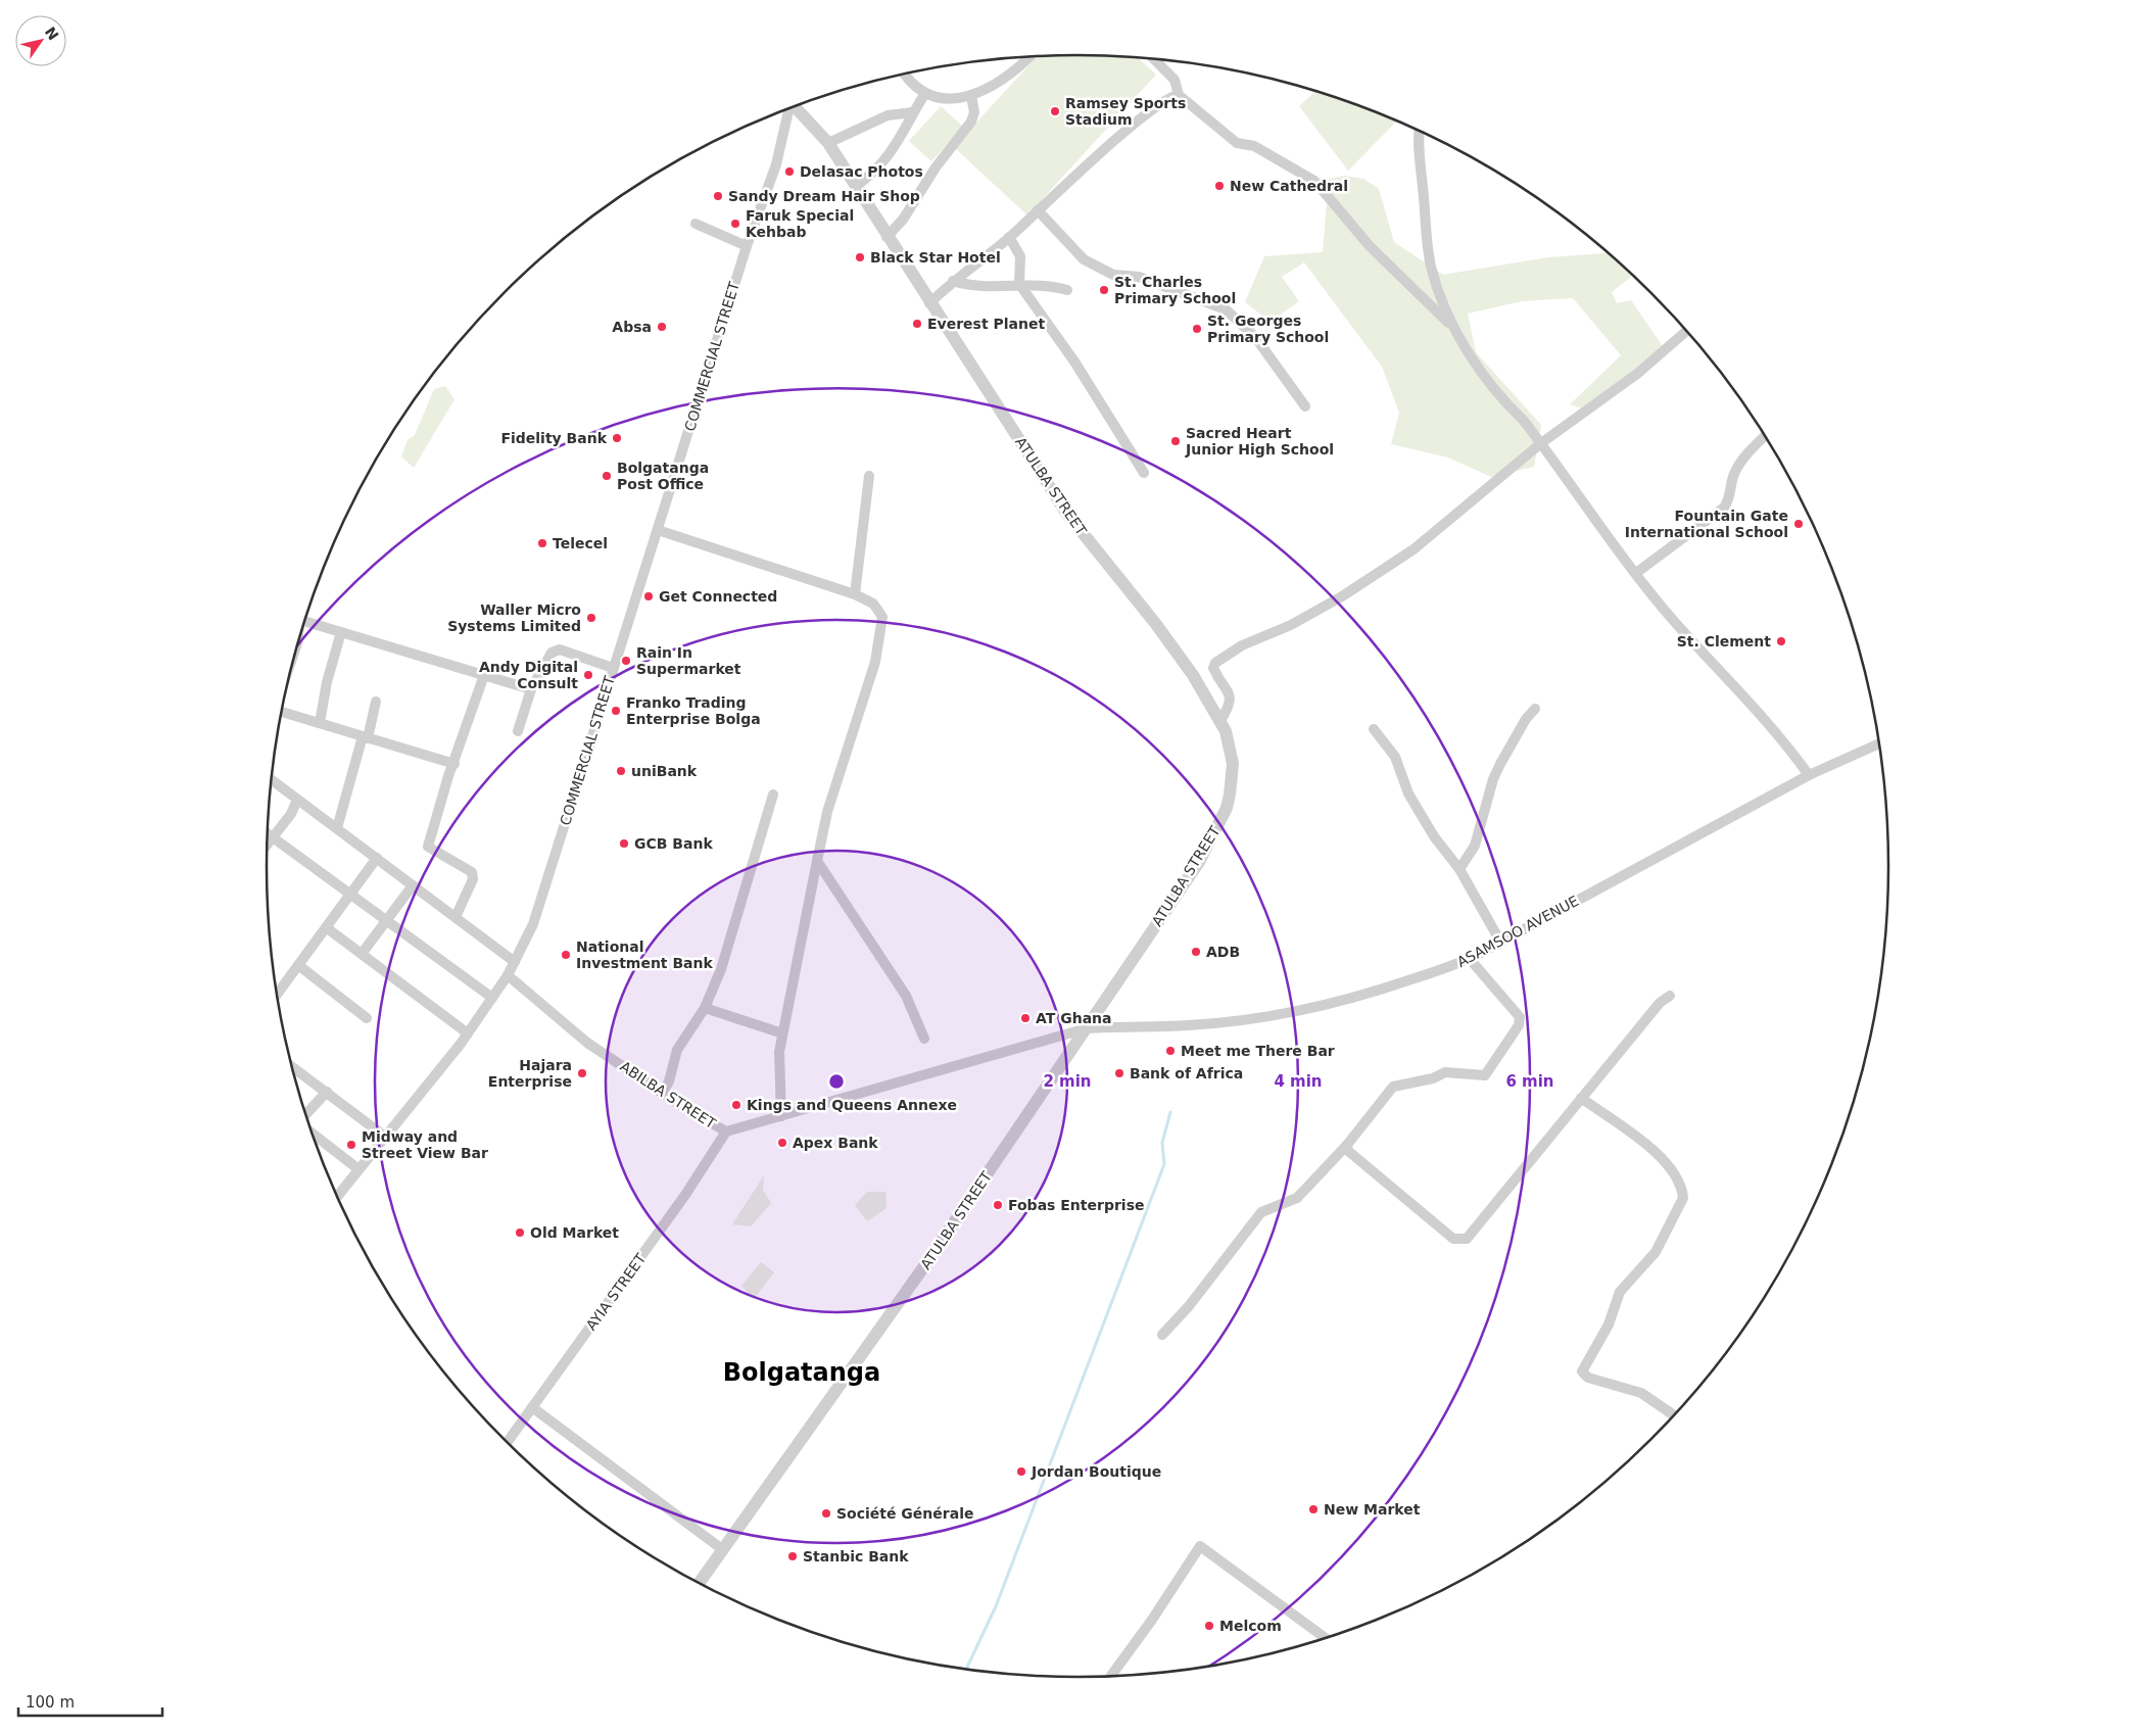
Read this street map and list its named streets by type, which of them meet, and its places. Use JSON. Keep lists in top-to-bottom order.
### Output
{
  "streets": {
    "street": [
      "COMMERCIAL STREET",
      "ATULBA STREET",
      "ASAMSOO AVENUE",
      "ABILBA STREET",
      "AYIA STREET"
    ]
  },
  "crossings": [
    ["COMMERCIAL STREET", "ABILBA STREET"],
    ["ATULBA STREET", "ASAMSOO AVENUE"],
    ["ATULBA STREET", "ABILBA STREET"],
    ["ASAMSOO AVENUE", "ABILBA STREET"],
    ["ABILBA STREET", "AYIA STREET"]
  ],
  "districts": ["Bolgatanga"],
  "places": [
    "Ramsey Sports Stadium",
    "Delasac Photos",
    "New Cathedral",
    "Sandy Dream Hair Shop",
    "Faruk Special Kehbab",
    "Black Star Hotel",
    "St. Charles Primary School",
    "Everest Planet",
    "Absa",
    "St. Georges Primary School",
    "Fidelity Bank",
    "Sacred Heart Junior High School",
    "Bolgatanga Post Office",
    "Fountain Gate International School",
    "Telecel",
    "Get Connected",
    "Waller Micro Systems Limited",
    "St. Clement",
    "Rain In Supermarket",
    "Andy Digital Consult",
    "Franko Trading Enterprise Bolga",
    "uniBank",
    "GCB Bank",
    "ADB",
    "National Investment Bank",
    "AT Ghana",
    "Meet me There Bar",
    "Hajara Enterprise",
    "Bank of Africa",
    "Kings and Queens Annexe",
    "Apex Bank",
    "Midway and Street View Bar",
    "Fobas Enterprise",
    "Old Market",
    "Jordan Boutique",
    "New Market",
    "Société Générale",
    "Stanbic Bank",
    "Melcom"
  ],
  "scale_bar": "100 m",
  "north": "top right",
  "rings": ["2 min", "4 min", "6 min"]
}
